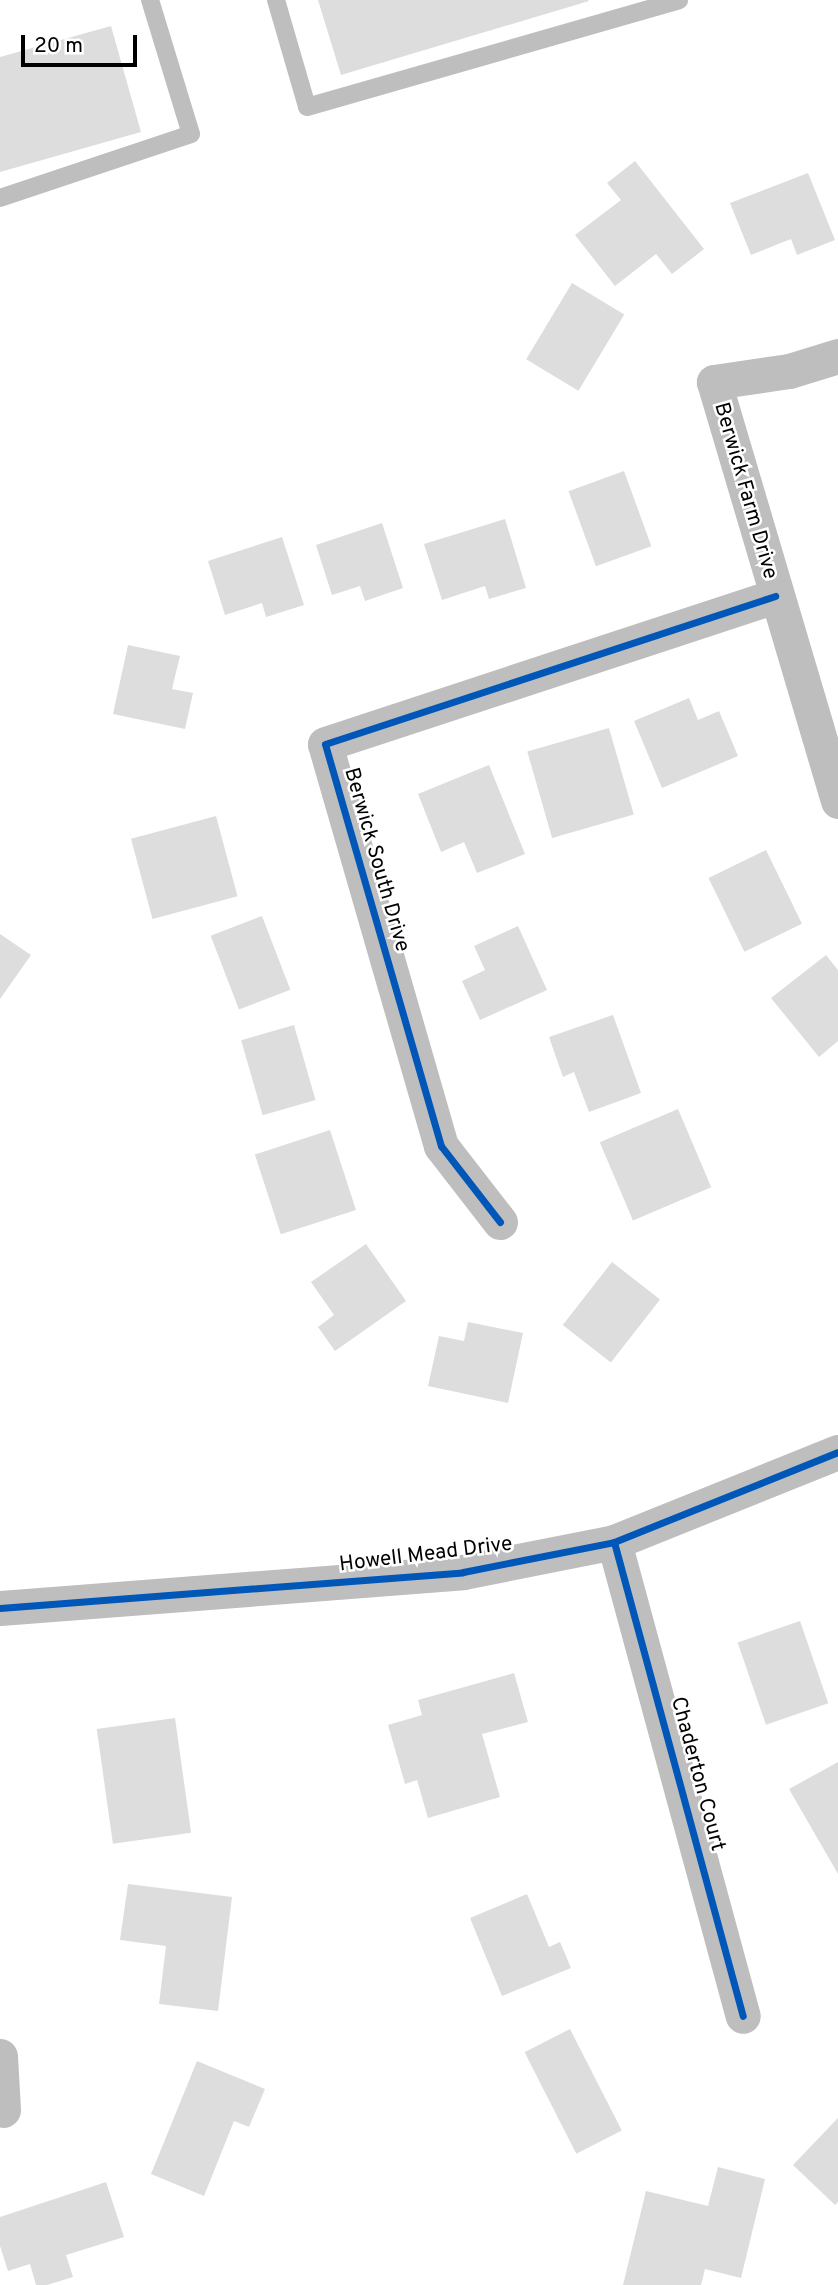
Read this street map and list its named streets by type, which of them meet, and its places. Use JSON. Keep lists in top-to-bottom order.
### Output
{
  "streets": {
    "street": [
      "Berwick Farm Drive",
      "Berwick South Drive",
      "Howell Mead Drive",
      "Chaderton Court"
    ]
  },
  "crossings": [
    ["Berwick Farm Drive", "Berwick South Drive"],
    ["Howell Mead Drive", "Chaderton Court"]
  ],
  "scale_bar": "20 m"
}
